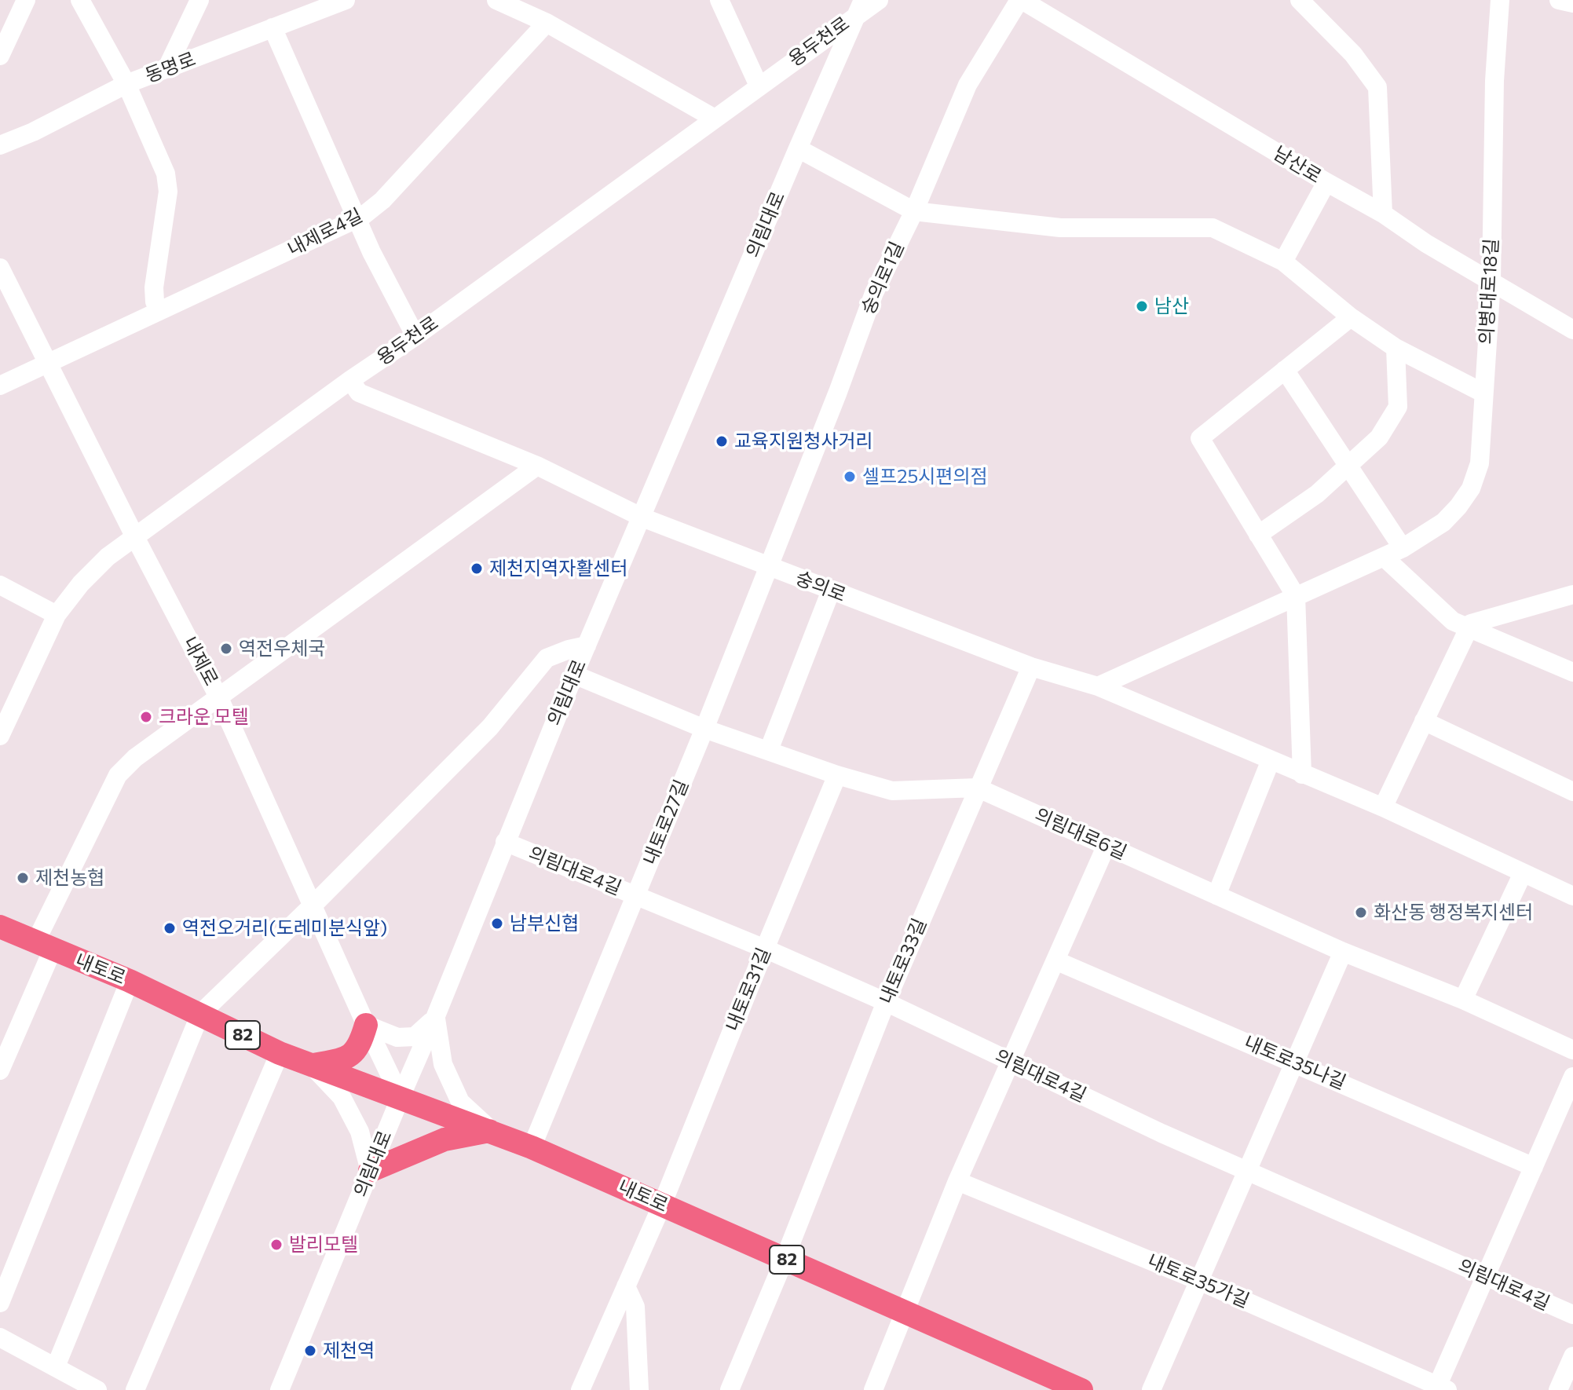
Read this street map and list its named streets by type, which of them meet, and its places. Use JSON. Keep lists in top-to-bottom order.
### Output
{
  "streets": {
    "main road": ["내토로", "82"],
    "street": [
      "용두천로",
      "동명로",
      "남산로",
      "의림대로",
      "내제로4길",
      "숭의로1길",
      "의병대로18길",
      "숭의로",
      "내제로",
      "내토로27길",
      "의림대로6길",
      "의림대로4길",
      "내토로33길",
      "내토로31길",
      "내토로35나길",
      "내토로35가길"
    ]
  },
  "crossings": [
    ["용두천로", "의림대로"],
    ["용두천로", "숭의로"],
    ["용두천로", "내제로"],
    ["남산로", "숭의로1길"],
    ["남산로", "의병대로18길"],
    ["의림대로", "숭의로"],
    ["의림대로", "내제로"],
    ["의림대로", "의림대로6길"],
    ["의림대로", "의림대로4길"],
    ["의림대로", "내토로"],
    ["내제로4길", "내제로"],
    ["숭의로1길", "숭의로"],
    ["숭의로1길", "내토로27길"],
    ["의병대로18길", "숭의로"],
    ["숭의로", "내토로27길"],
    ["숭의로", "내토로33길"],
    ["내제로", "내토로"],
    ["내토로27길", "의림대로6길"],
    ["내토로27길", "의림대로4길"],
    ["내토로27길", "내토로"],
    ["의림대로6길", "내토로33길"],
    ["의림대로6길", "내토로31길"],
    ["의림대로4길", "내토로33길"],
    ["의림대로4길", "내토로31길"],
    ["내토로33길", "내토로"],
    ["내토로", "내토로31길"]
  ],
  "places": [
    "남산",
    "교육지원청사거리",
    "셀프25시편의점",
    "제천지역자활센터",
    "역전우체국",
    "크라운 모텔",
    "제천농협",
    "화산동 행정복지센터",
    "남부신협",
    "역전오거리(도레미분식앞)",
    "발리모텔",
    "제천역"
  ]
}
